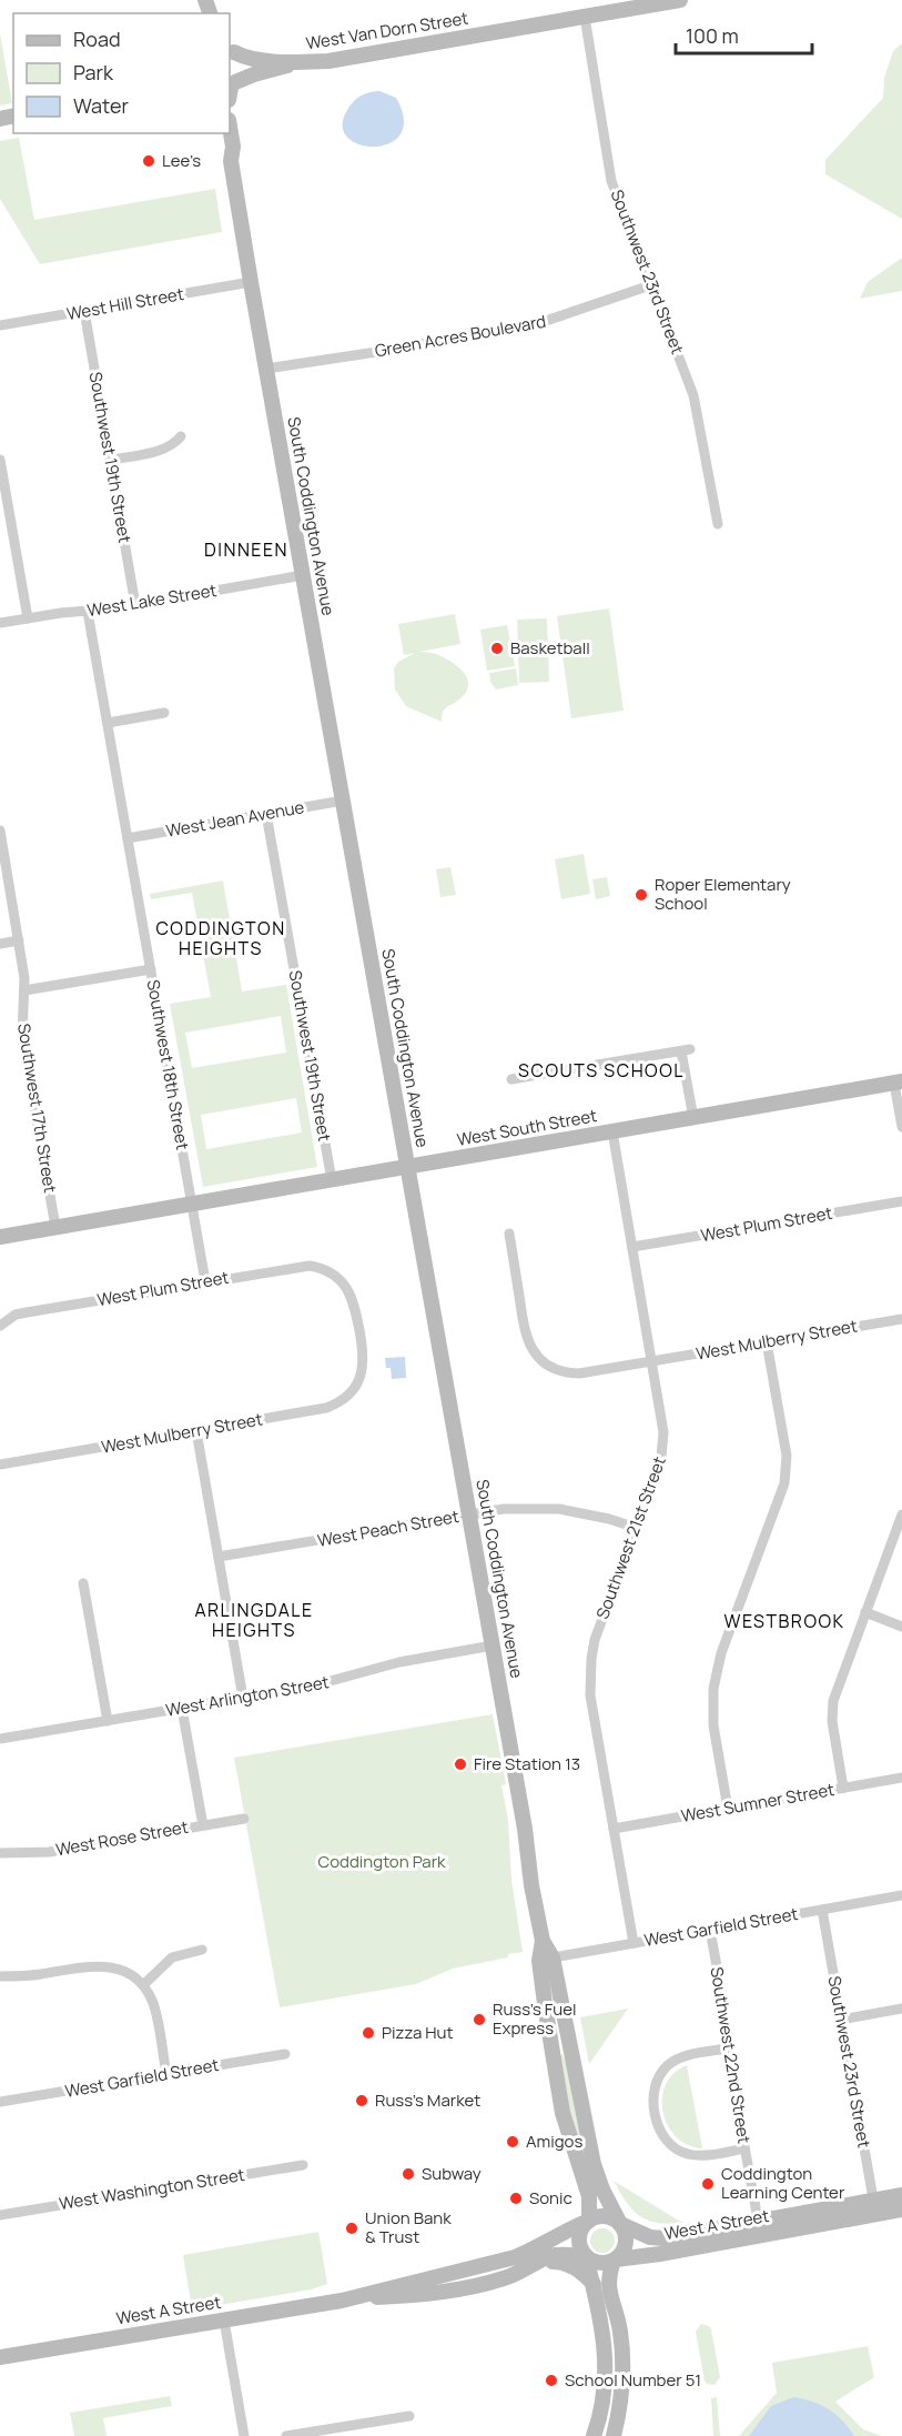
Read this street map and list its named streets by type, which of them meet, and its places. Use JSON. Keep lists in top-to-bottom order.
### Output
{
  "streets": {
    "main road": [
      "West Van Dorn Street",
      "South Coddington Avenue",
      "West South Street",
      "West A Street"
    ],
    "street": [
      "Southwest 23rd Street",
      "West Hill Street",
      "Green Acres Boulevard",
      "Southwest 19th Street",
      "West Lake Street",
      "West Jean Avenue",
      "Southwest 18th Street",
      "Southwest 17th Street",
      "West Plum Street",
      "West Mulberry Street",
      "West Peach Street",
      "Southwest 21st Street",
      "West Arlington Street",
      "West Sumner Street",
      "West Rose Street",
      "West Garfield Street",
      "Southwest 22nd Street",
      "West Washington Street"
    ]
  },
  "crossings": [
    ["West Van Dorn Street", "Southwest 23rd Street"],
    ["Southwest 23rd Street", "Green Acres Boulevard"],
    ["Southwest 23rd Street", "West Garfield Street"],
    ["Southwest 23rd Street", "West A Street"],
    ["West Hill Street", "Southwest 19th Street"],
    ["West Hill Street", "South Coddington Avenue"],
    ["Green Acres Boulevard", "South Coddington Avenue"],
    ["Southwest 19th Street", "West Lake Street"],
    ["Southwest 19th Street", "West Jean Avenue"],
    ["Southwest 19th Street", "West South Street"],
    ["South Coddington Avenue", "West Lake Street"],
    ["South Coddington Avenue", "West Jean Avenue"],
    ["South Coddington Avenue", "West South Street"],
    ["South Coddington Avenue", "West Peach Street"],
    ["South Coddington Avenue", "West Arlington Street"],
    ["South Coddington Avenue", "West Garfield Street"],
    ["South Coddington Avenue", "West A Street"],
    ["West Lake Street", "Southwest 18th Street"],
    ["West Jean Avenue", "Southwest 18th Street"],
    ["Southwest 18th Street", "West South Street"],
    ["Southwest 18th Street", "West Plum Street"],
    ["Southwest 17th Street", "West South Street"],
    ["West South Street", "Southwest 21st Street"],
    ["West Plum Street", "West Mulberry Street"],
    ["West Plum Street", "Southwest 21st Street"],
    ["West Mulberry Street", "Southwest 21st Street"],
    ["West Peach Street", "Southwest 21st Street"],
    ["Southwest 21st Street", "West Sumner Street"],
    ["Southwest 21st Street", "West Garfield Street"],
    ["West Garfield Street", "Southwest 22nd Street"],
    ["Southwest 22nd Street", "West A Street"]
  ],
  "districts": [
    "DINNEEN",
    "CODDINGTON HEIGHTS",
    "SCOUTS SCHOOL",
    "ARLINGDALE HEIGHTS",
    "WESTBROOK"
  ],
  "parks": ["Coddington Park"],
  "places": [
    "Lee's",
    "Basketball",
    "Roper Elementary School",
    "Fire Station 13",
    "Russ's Fuel Express",
    "Pizza Hut",
    "Russ's Market",
    "Amigos",
    "Subway",
    "Coddington Learning Center",
    "Sonic",
    "Union Bank & Trust",
    "School Number 51"
  ],
  "legend": ["Road", "Park", "Water"],
  "scale_bar": "100 m"
}
